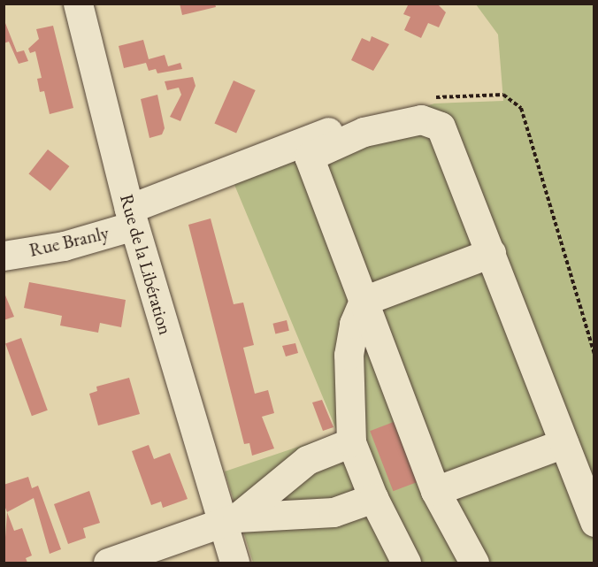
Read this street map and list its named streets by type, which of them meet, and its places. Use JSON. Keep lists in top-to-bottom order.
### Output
{
  "streets": {
    "street": ["Rue Branly", "Rue de la Libération"]
  },
  "crossings": [
    ["Rue Branly", "Rue de la Libération"]
  ]
}
